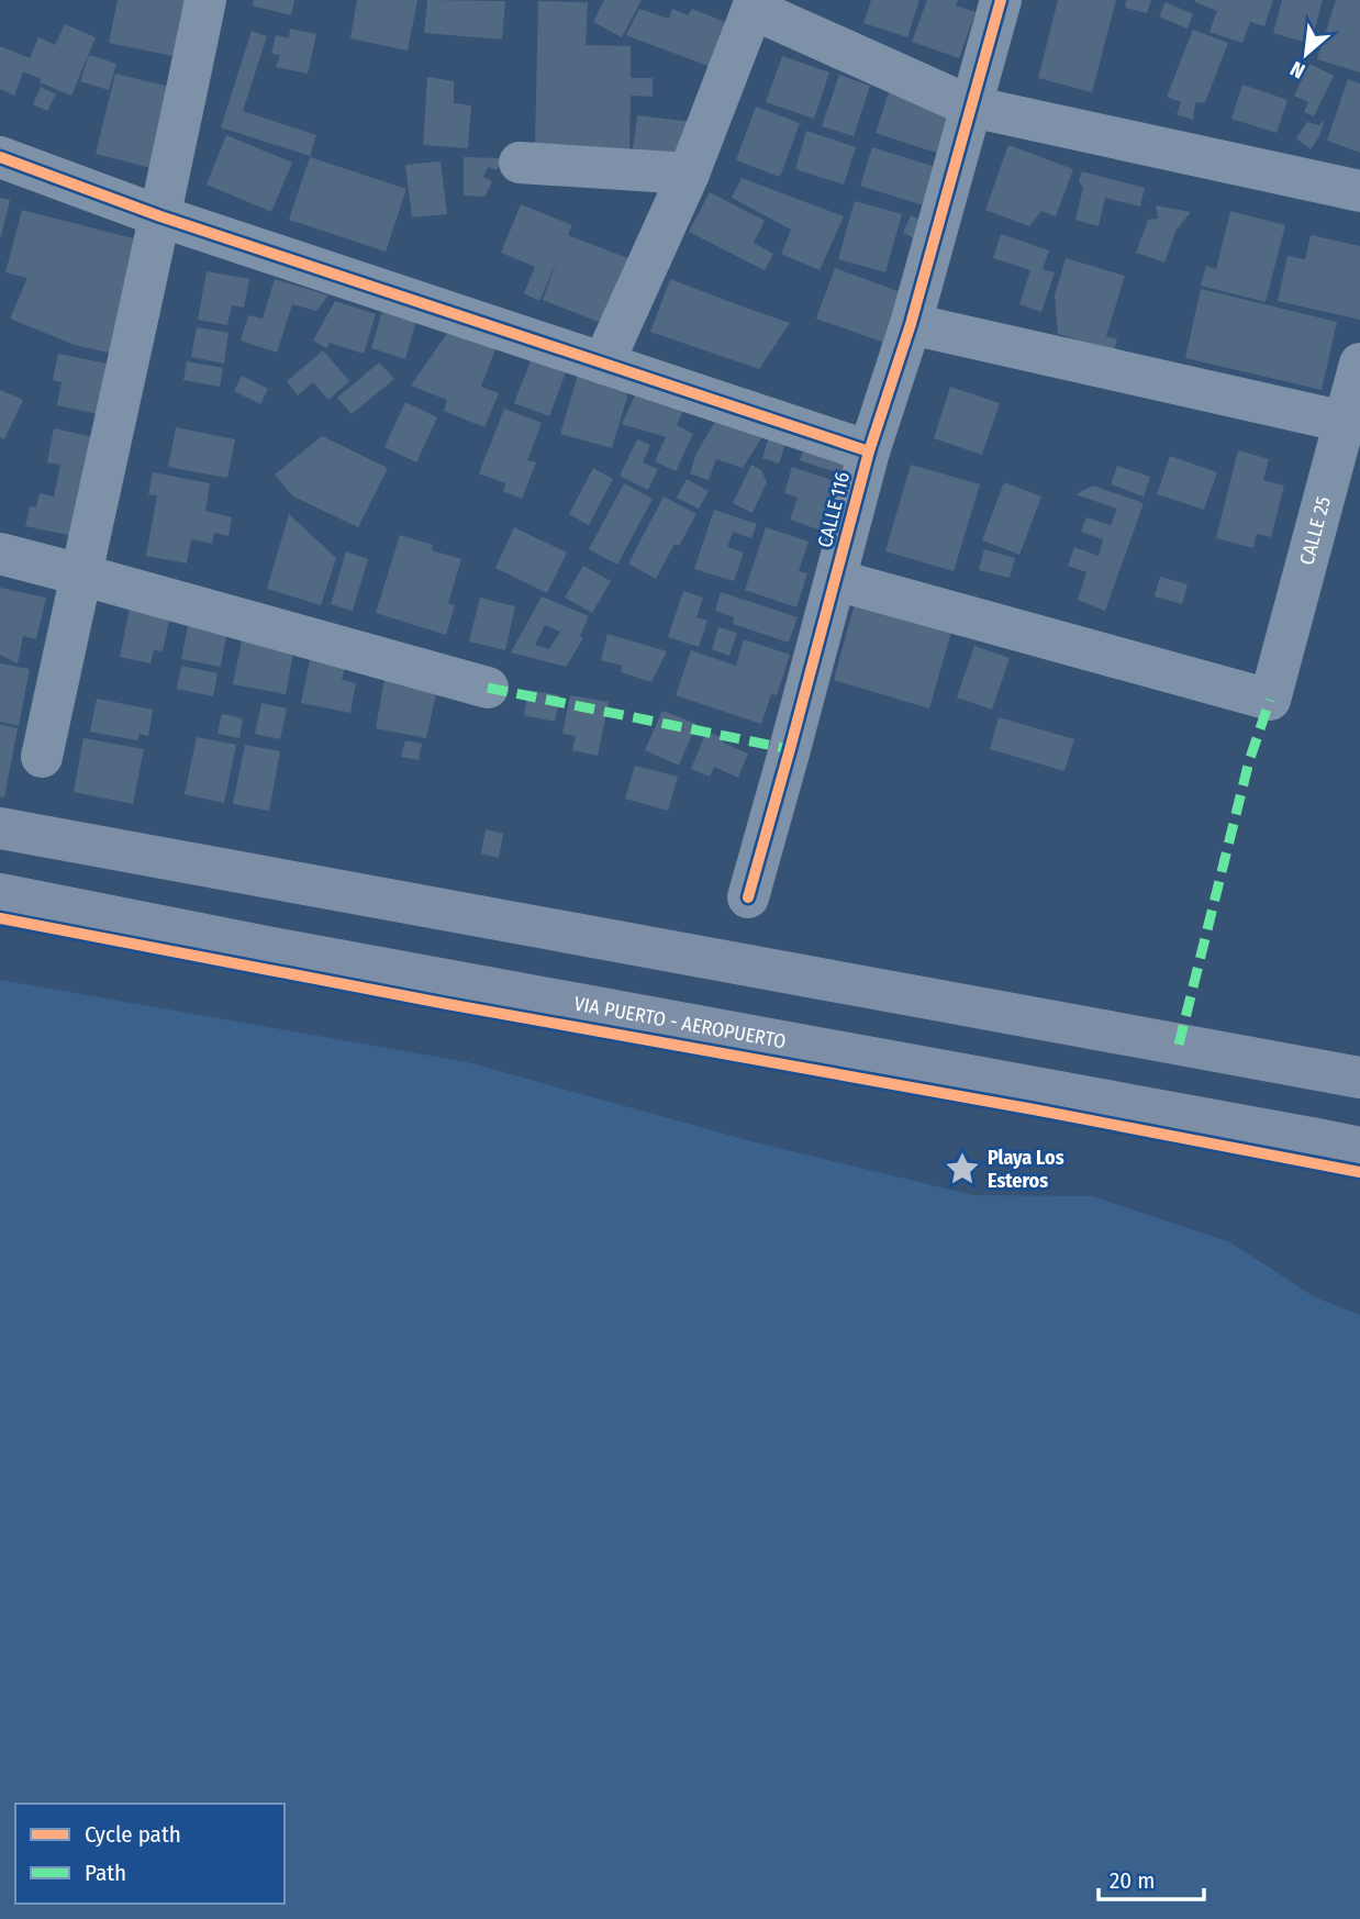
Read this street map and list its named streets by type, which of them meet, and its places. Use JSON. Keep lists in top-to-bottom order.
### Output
{
  "streets": {
    "main road": ["VIA PUERTO - AEROPUERTO"],
    "street": ["CALLE 116", "CALLE 25"]
  },
  "crossings": [
    ["CALLE 116", "CALLE 25"]
  ],
  "places": {
    "place": ["Playa Los Esteros"]
  },
  "legend": ["Cycle path", "Path"],
  "scale_bar": "20 m",
  "north": "bottom left"
}
